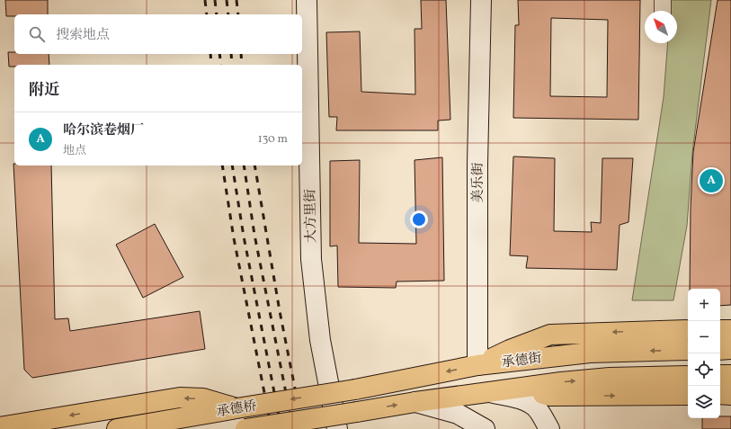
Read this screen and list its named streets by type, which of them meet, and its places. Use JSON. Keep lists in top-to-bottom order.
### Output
{
  "streets": {
    "highway": ["承德街", "承德桥"],
    "main road": ["美乐街", "大方里街"]
  },
  "crossings": [
    ["美乐街", "承德街"],
    ["承德街", "承德桥"]
  ],
  "north": "top left",
  "page": {
    "search": "搜索地点",
    "heading": "附近",
    "list": [
      {
        "mark": "A",
        "name": "哈尔滨卷烟厂",
        "note": "地点",
        "value": "130 m"
      }
    ],
    "pins": "A",
    "map_buttons": ["+", "−"]
  }
}
